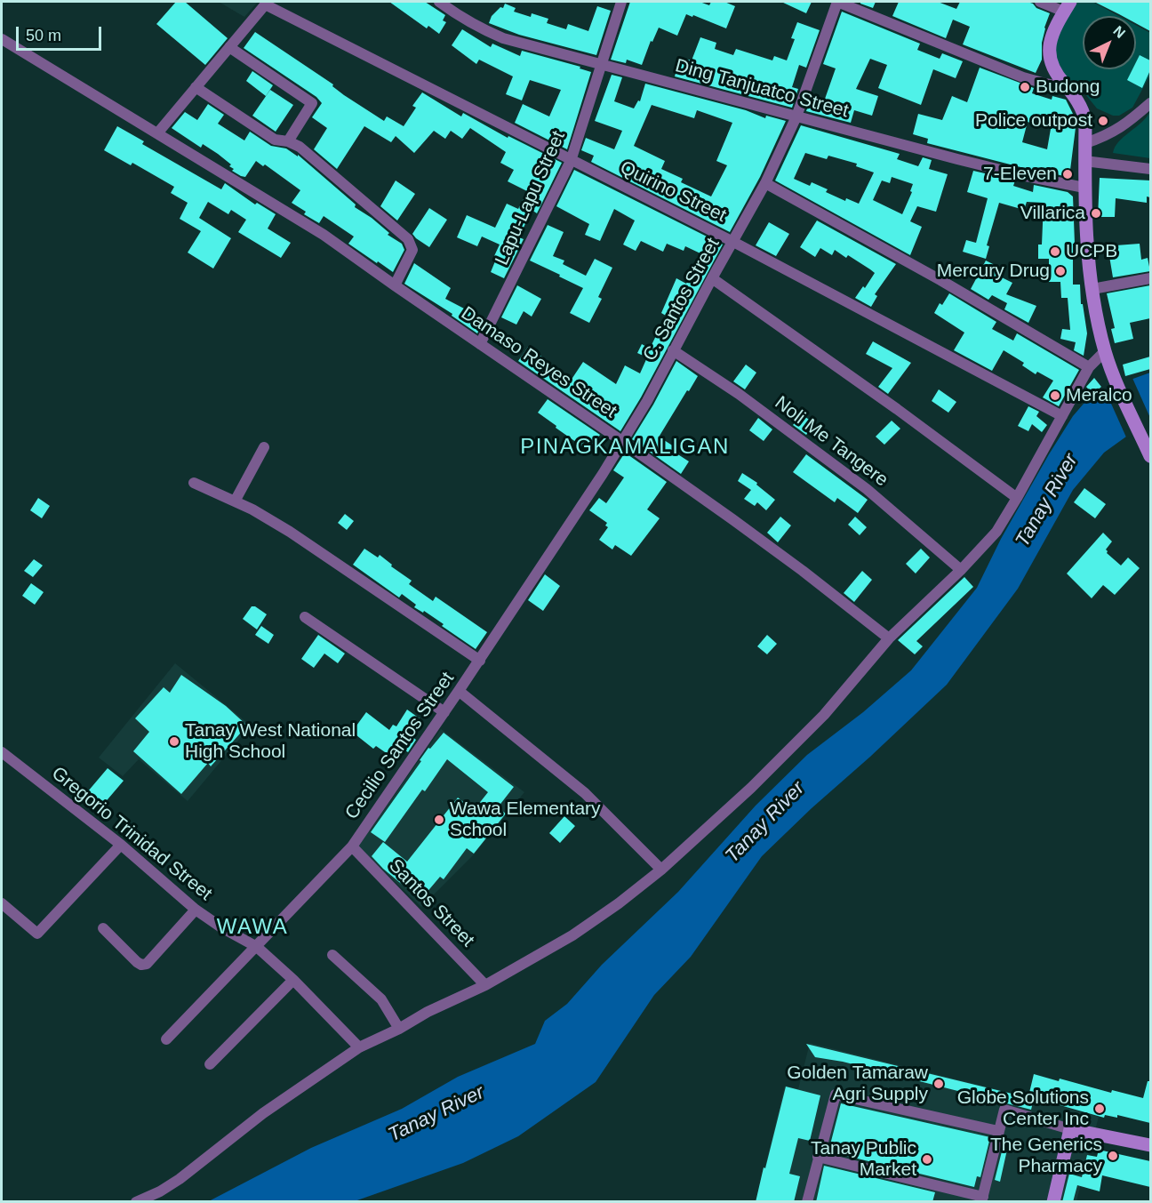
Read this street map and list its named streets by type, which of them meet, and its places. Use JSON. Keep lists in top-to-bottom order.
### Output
{
  "streets": {
    "street": [
      "Ding Tanjuatco Street",
      "Quirino Street",
      "Lapu-Lapu Street",
      "C. Santos Street",
      "Damaso Reyes Street",
      "Noli Me Tangere",
      "Cecilio Santos Street",
      "Gregorio Trinidad Street",
      "Santos Street"
    ]
  },
  "crossings": [
    ["Ding Tanjuatco Street", "Lapu-Lapu Street"],
    ["Ding Tanjuatco Street", "C. Santos Street"],
    ["Quirino Street", "Lapu-Lapu Street"],
    ["Quirino Street", "C. Santos Street"],
    ["Lapu-Lapu Street", "Damaso Reyes Street"],
    ["C. Santos Street", "Damaso Reyes Street"],
    ["C. Santos Street", "Noli Me Tangere"],
    ["C. Santos Street", "Cecilio Santos Street"],
    ["Damaso Reyes Street", "Cecilio Santos Street"],
    ["Cecilio Santos Street", "Gregorio Trinidad Street"],
    ["Cecilio Santos Street", "Santos Street"]
  ],
  "districts": ["PINAGKAMALIGAN", "WAWA"],
  "water": ["Tanay River"],
  "places": [
    "Budong",
    "Police outpost",
    "7-Eleven",
    "Villarica",
    "UCPB",
    "Mercury Drug",
    "Meralco",
    "Tanay West National High School",
    "Wawa Elementary School",
    "Golden Tamaraw Agri Supply",
    "Globe Solutions Center Inc",
    "The Generics Pharmacy",
    "Tanay Public Market"
  ],
  "scale_bar": "50 m",
  "north": "top right"
}
